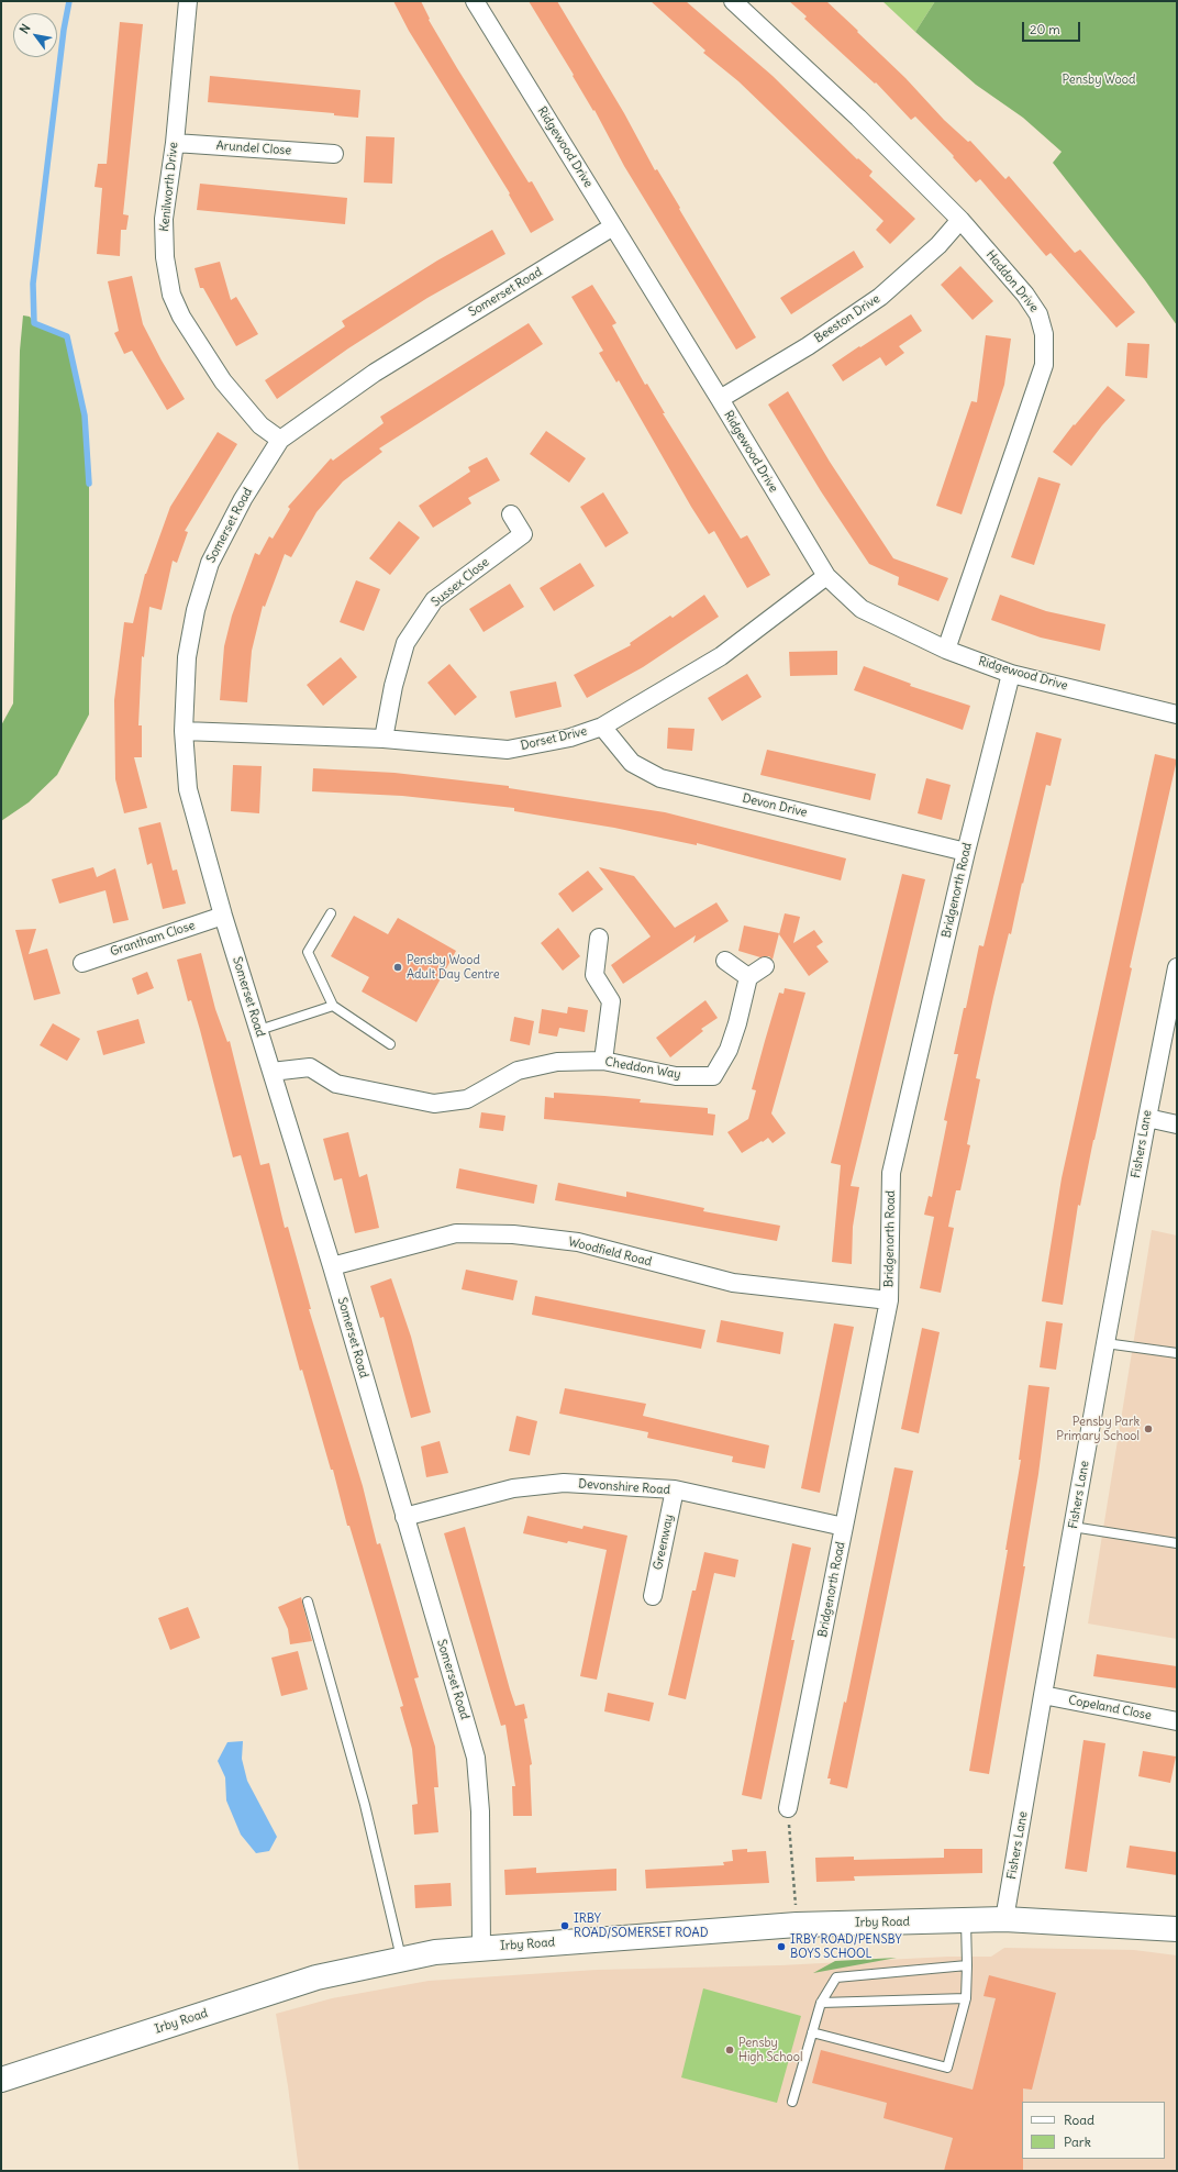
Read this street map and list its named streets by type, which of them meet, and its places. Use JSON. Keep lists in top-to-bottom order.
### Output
{
  "streets": {
    "street": [
      "Ridgewood Drive",
      "Arundel Close",
      "Kenilworth Drive",
      "Haddon Drive",
      "Somerset Road",
      "Beeston Drive",
      "Sussex Close",
      "Dorset Drive",
      "Devon Drive",
      "Bridgenorth Road",
      "Grantham Close",
      "Cheddon Way",
      "Fishers Lane",
      "Woodfield Road",
      "Devonshire Road",
      "Greenway",
      "Copeland Close",
      "Irby Road"
    ]
  },
  "crossings": [
    ["Ridgewood Drive", "Haddon Drive"],
    ["Ridgewood Drive", "Somerset Road"],
    ["Ridgewood Drive", "Beeston Drive"],
    ["Ridgewood Drive", "Dorset Drive"],
    ["Ridgewood Drive", "Bridgenorth Road"],
    ["Arundel Close", "Kenilworth Drive"],
    ["Kenilworth Drive", "Somerset Road"],
    ["Haddon Drive", "Beeston Drive"],
    ["Somerset Road", "Dorset Drive"],
    ["Somerset Road", "Grantham Close"],
    ["Somerset Road", "Cheddon Way"],
    ["Somerset Road", "Woodfield Road"],
    ["Somerset Road", "Devonshire Road"],
    ["Somerset Road", "Irby Road"],
    ["Sussex Close", "Dorset Drive"],
    ["Dorset Drive", "Devon Drive"],
    ["Devon Drive", "Bridgenorth Road"],
    ["Bridgenorth Road", "Woodfield Road"],
    ["Bridgenorth Road", "Devonshire Road"],
    ["Fishers Lane", "Copeland Close"],
    ["Fishers Lane", "Irby Road"],
    ["Devonshire Road", "Greenway"]
  ],
  "parks": ["Pensby Wood"],
  "places": [
    "Pensby Wood Adult Day Centre",
    "Pensby Park Primary School",
    "IRBY ROAD/SOMERSET ROAD",
    "IRBY ROAD/PENSBY BOYS SCHOOL",
    "Pensby High School"
  ],
  "legend": ["Road", "Park"],
  "scale_bar": "20 m",
  "north": "top left"
}
